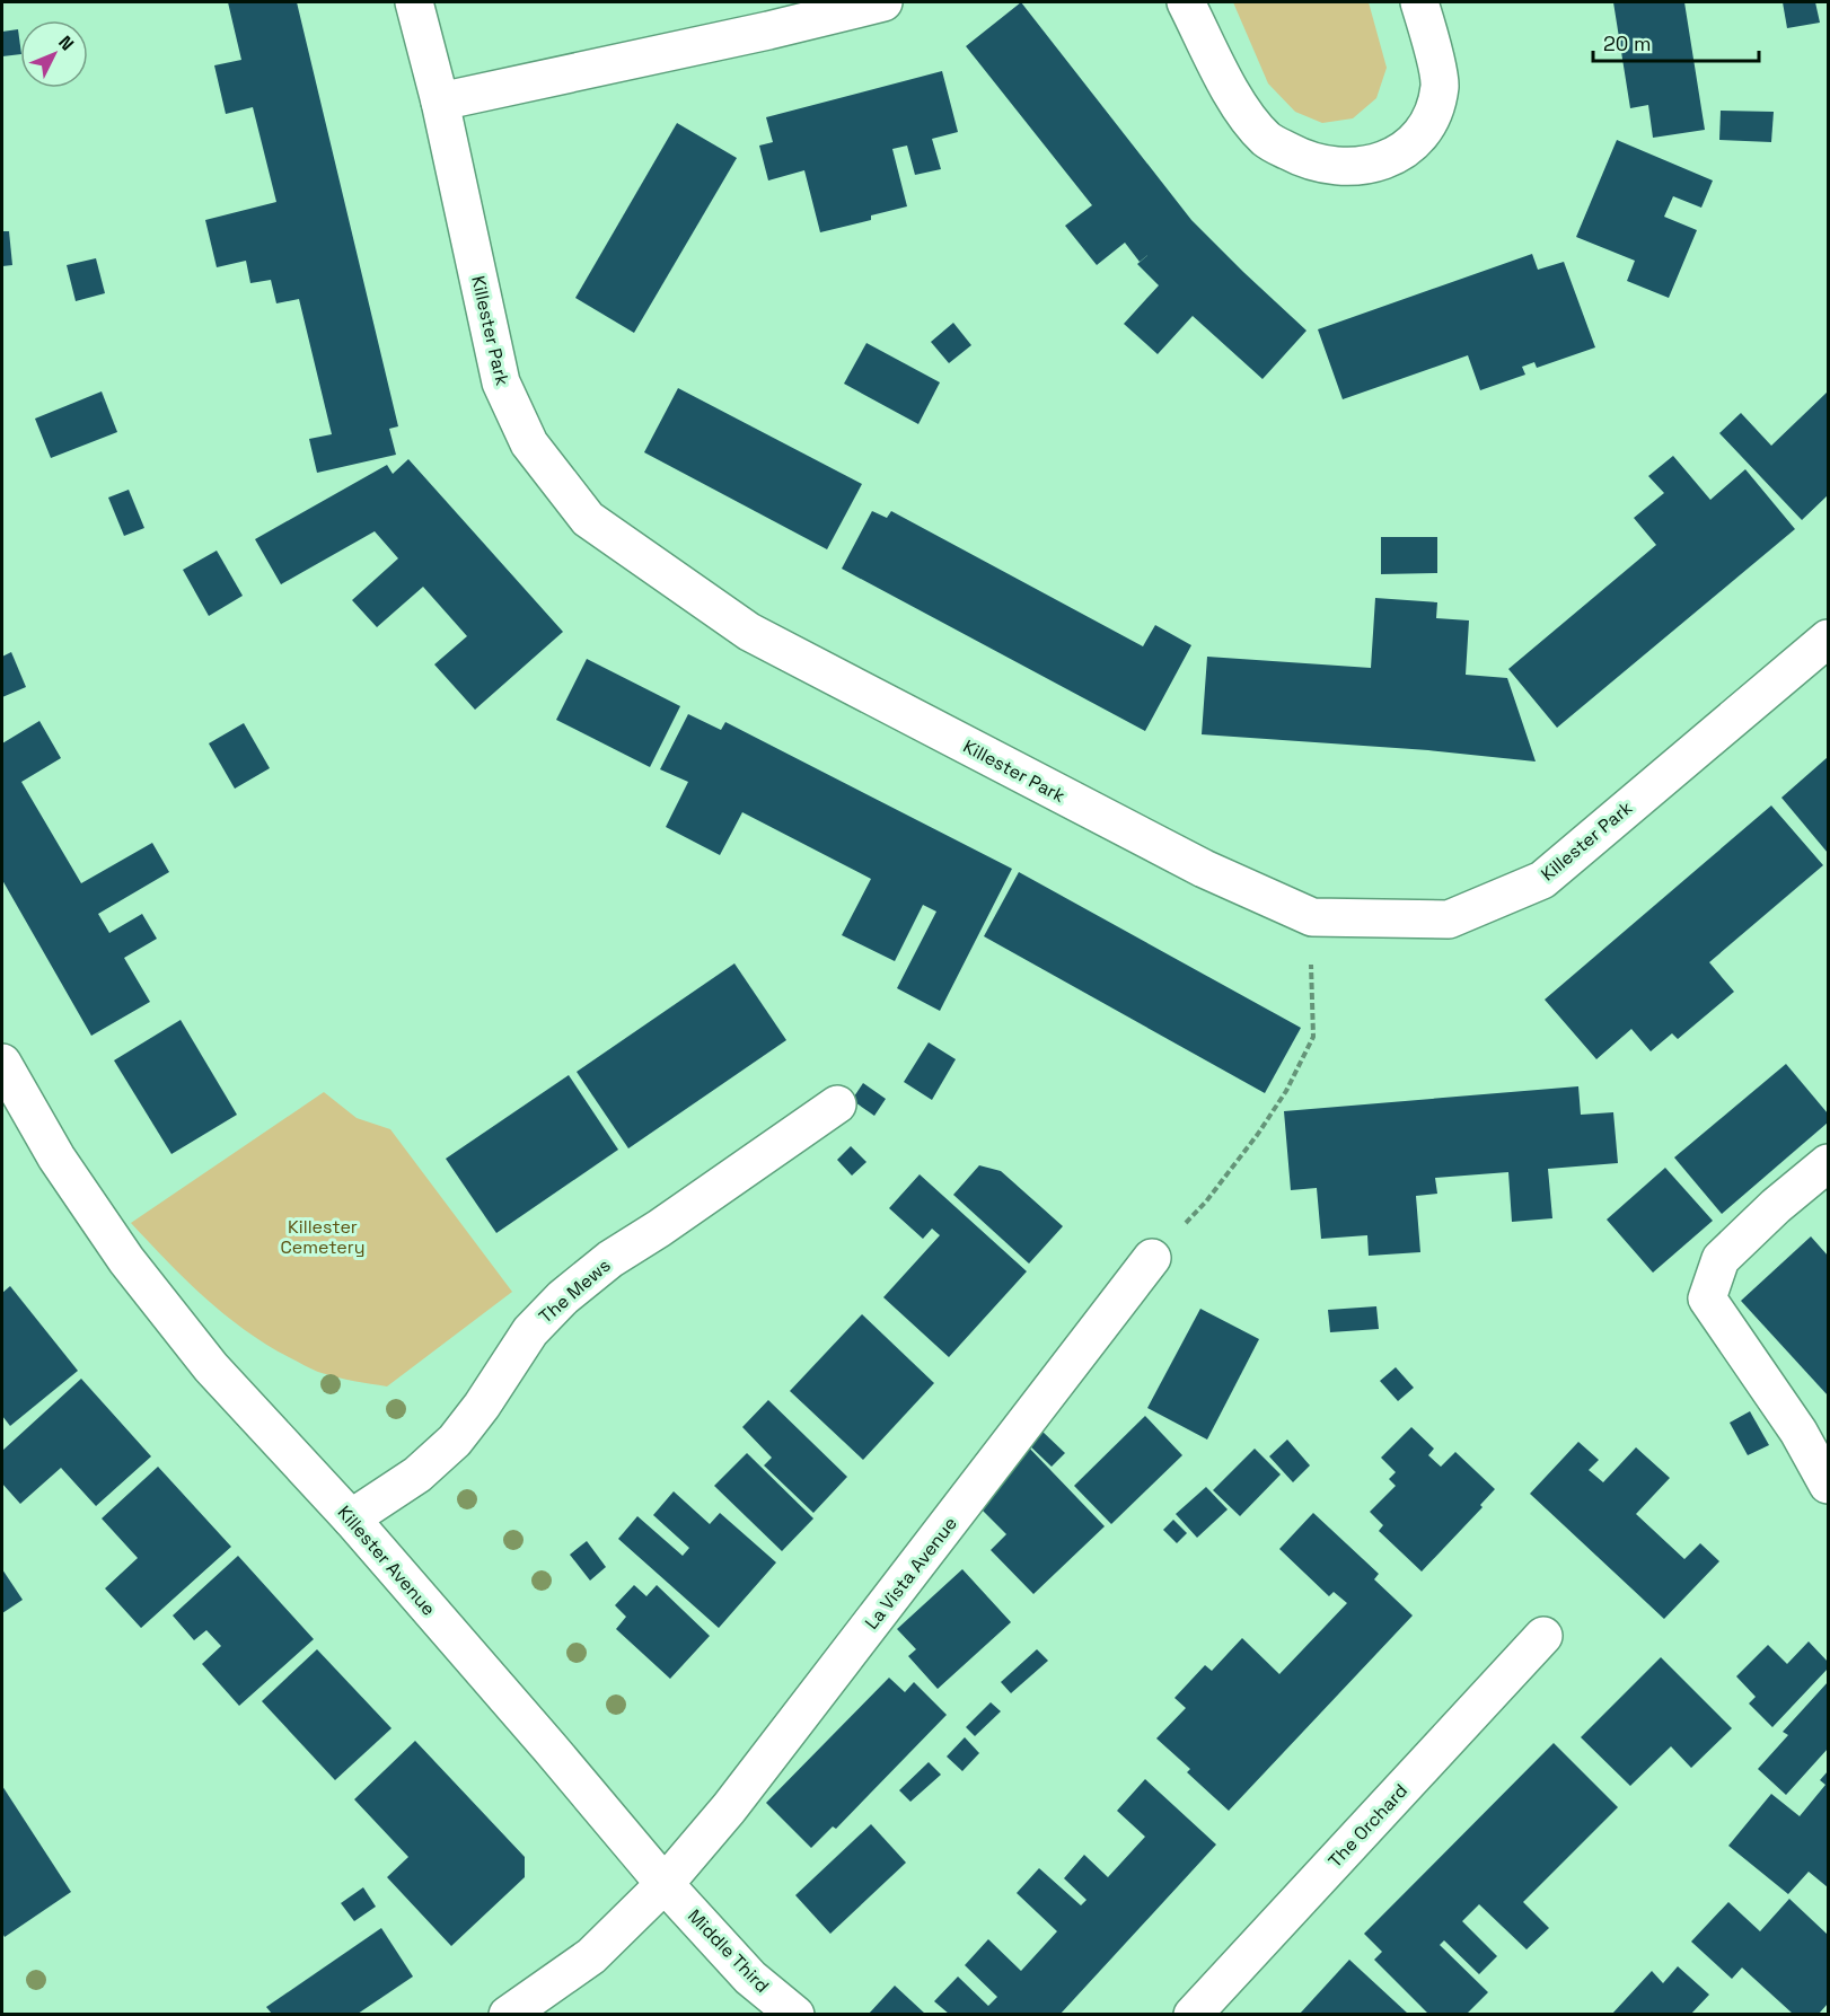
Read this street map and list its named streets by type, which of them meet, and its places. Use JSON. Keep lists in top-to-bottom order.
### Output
{
  "streets": {
    "street": [
      "Killester Park",
      "The Mews",
      "Killester Avenue",
      "La Vista Avenue",
      "The Orchard",
      "Middle Third"
    ]
  },
  "crossings": [
    ["The Mews", "Killester Avenue"],
    ["Killester Avenue", "La Vista Avenue"],
    ["Killester Avenue", "Middle Third"],
    ["La Vista Avenue", "Middle Third"]
  ],
  "parks": ["Killester Cemetery"],
  "scale_bar": "20 m",
  "north": "top right"
}
